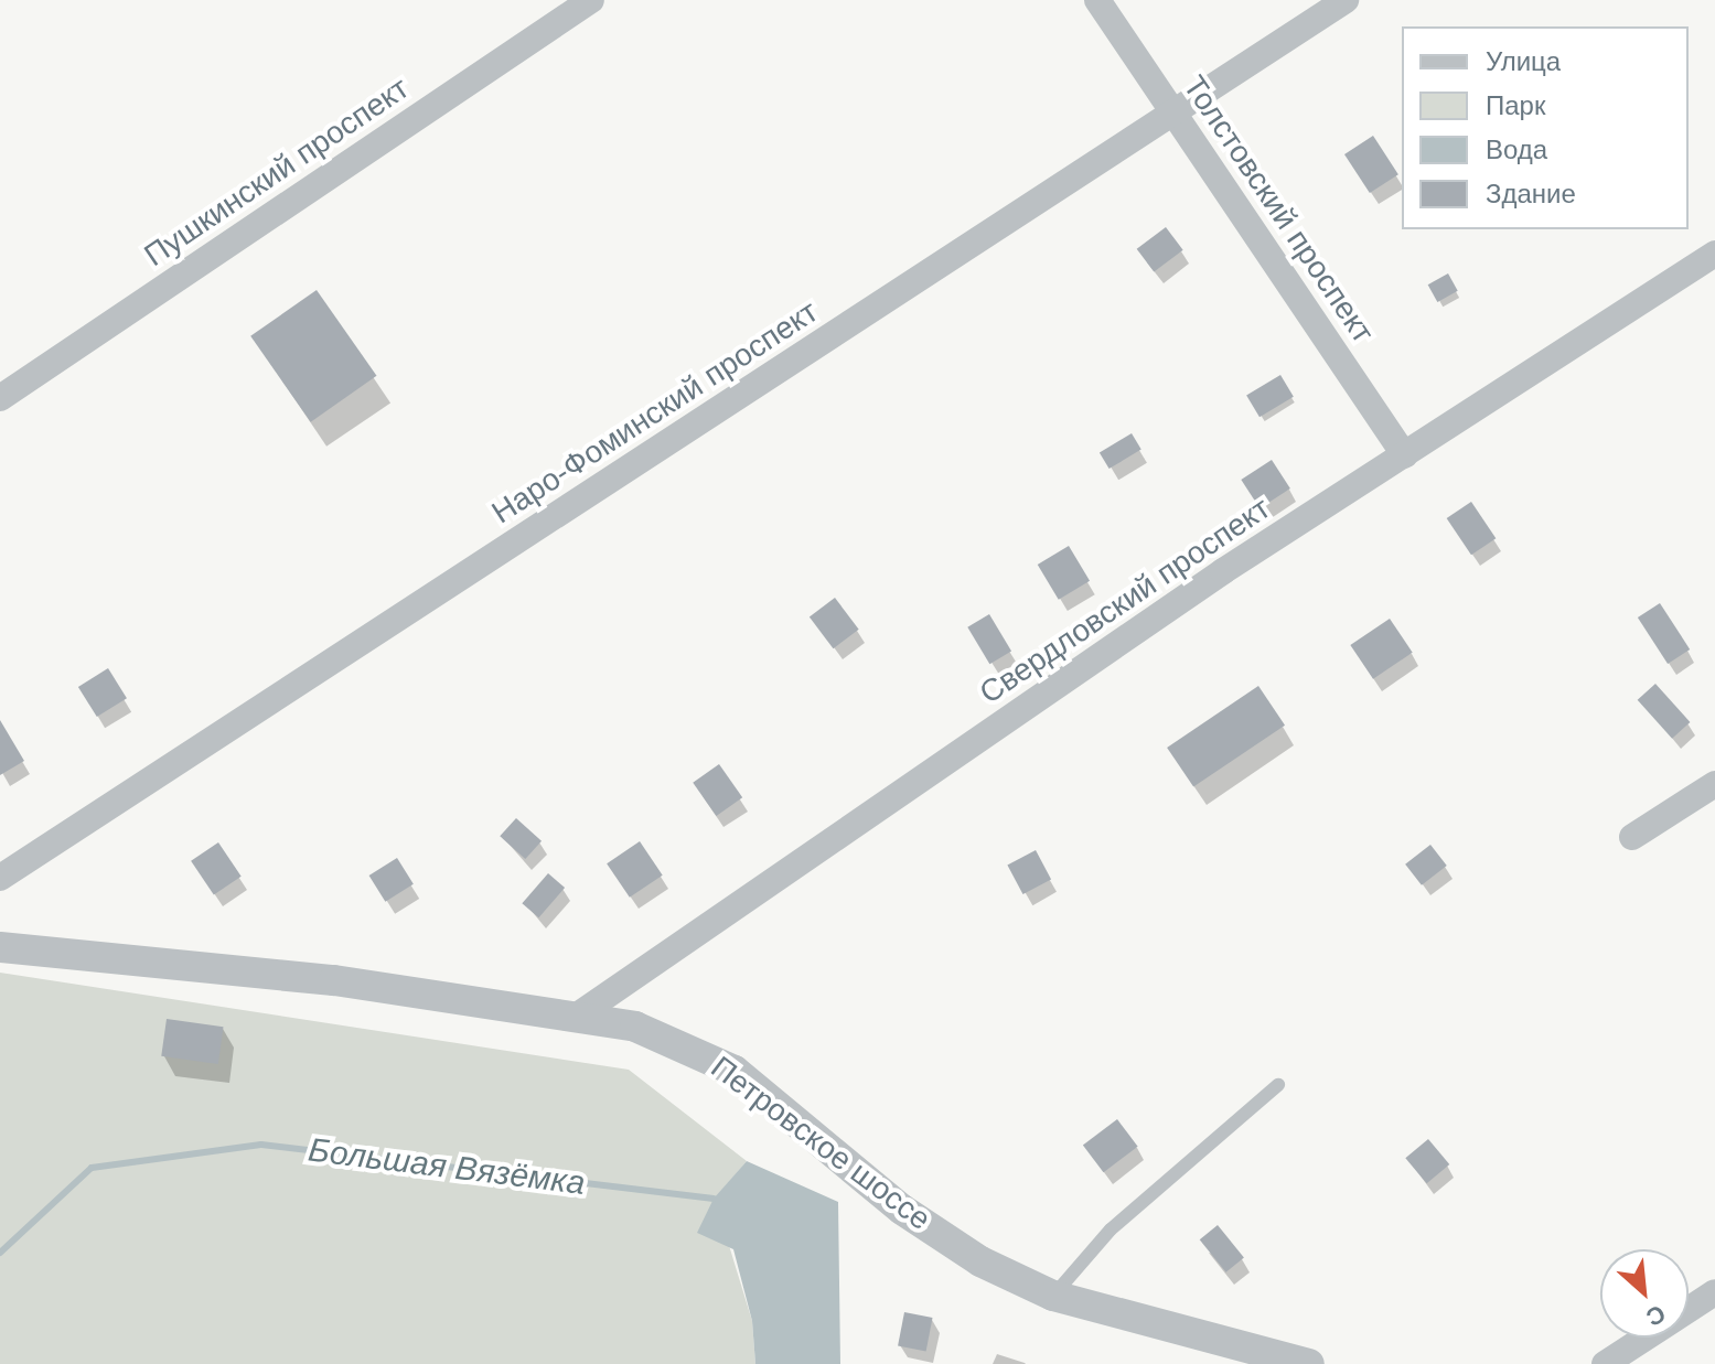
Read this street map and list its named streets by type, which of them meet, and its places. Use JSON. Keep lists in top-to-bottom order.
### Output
{
  "streets": {
    "street": [
      "Пушкинский проспект",
      "Толстовский проспект",
      "Наро-Фоминский проспект",
      "Свердловский проспект",
      "Петровское шоссе"
    ]
  },
  "crossings": [
    ["Толстовский проспект", "Наро-Фоминский проспект"],
    ["Толстовский проспект", "Свердловский проспект"],
    ["Свердловский проспект", "Петровское шоссе"]
  ],
  "water": ["Большая Вязёмка"],
  "legend": [
    "Улица",
    "Парк",
    "Вода",
    "Здание"
  ],
  "north": "bottom right"
}
